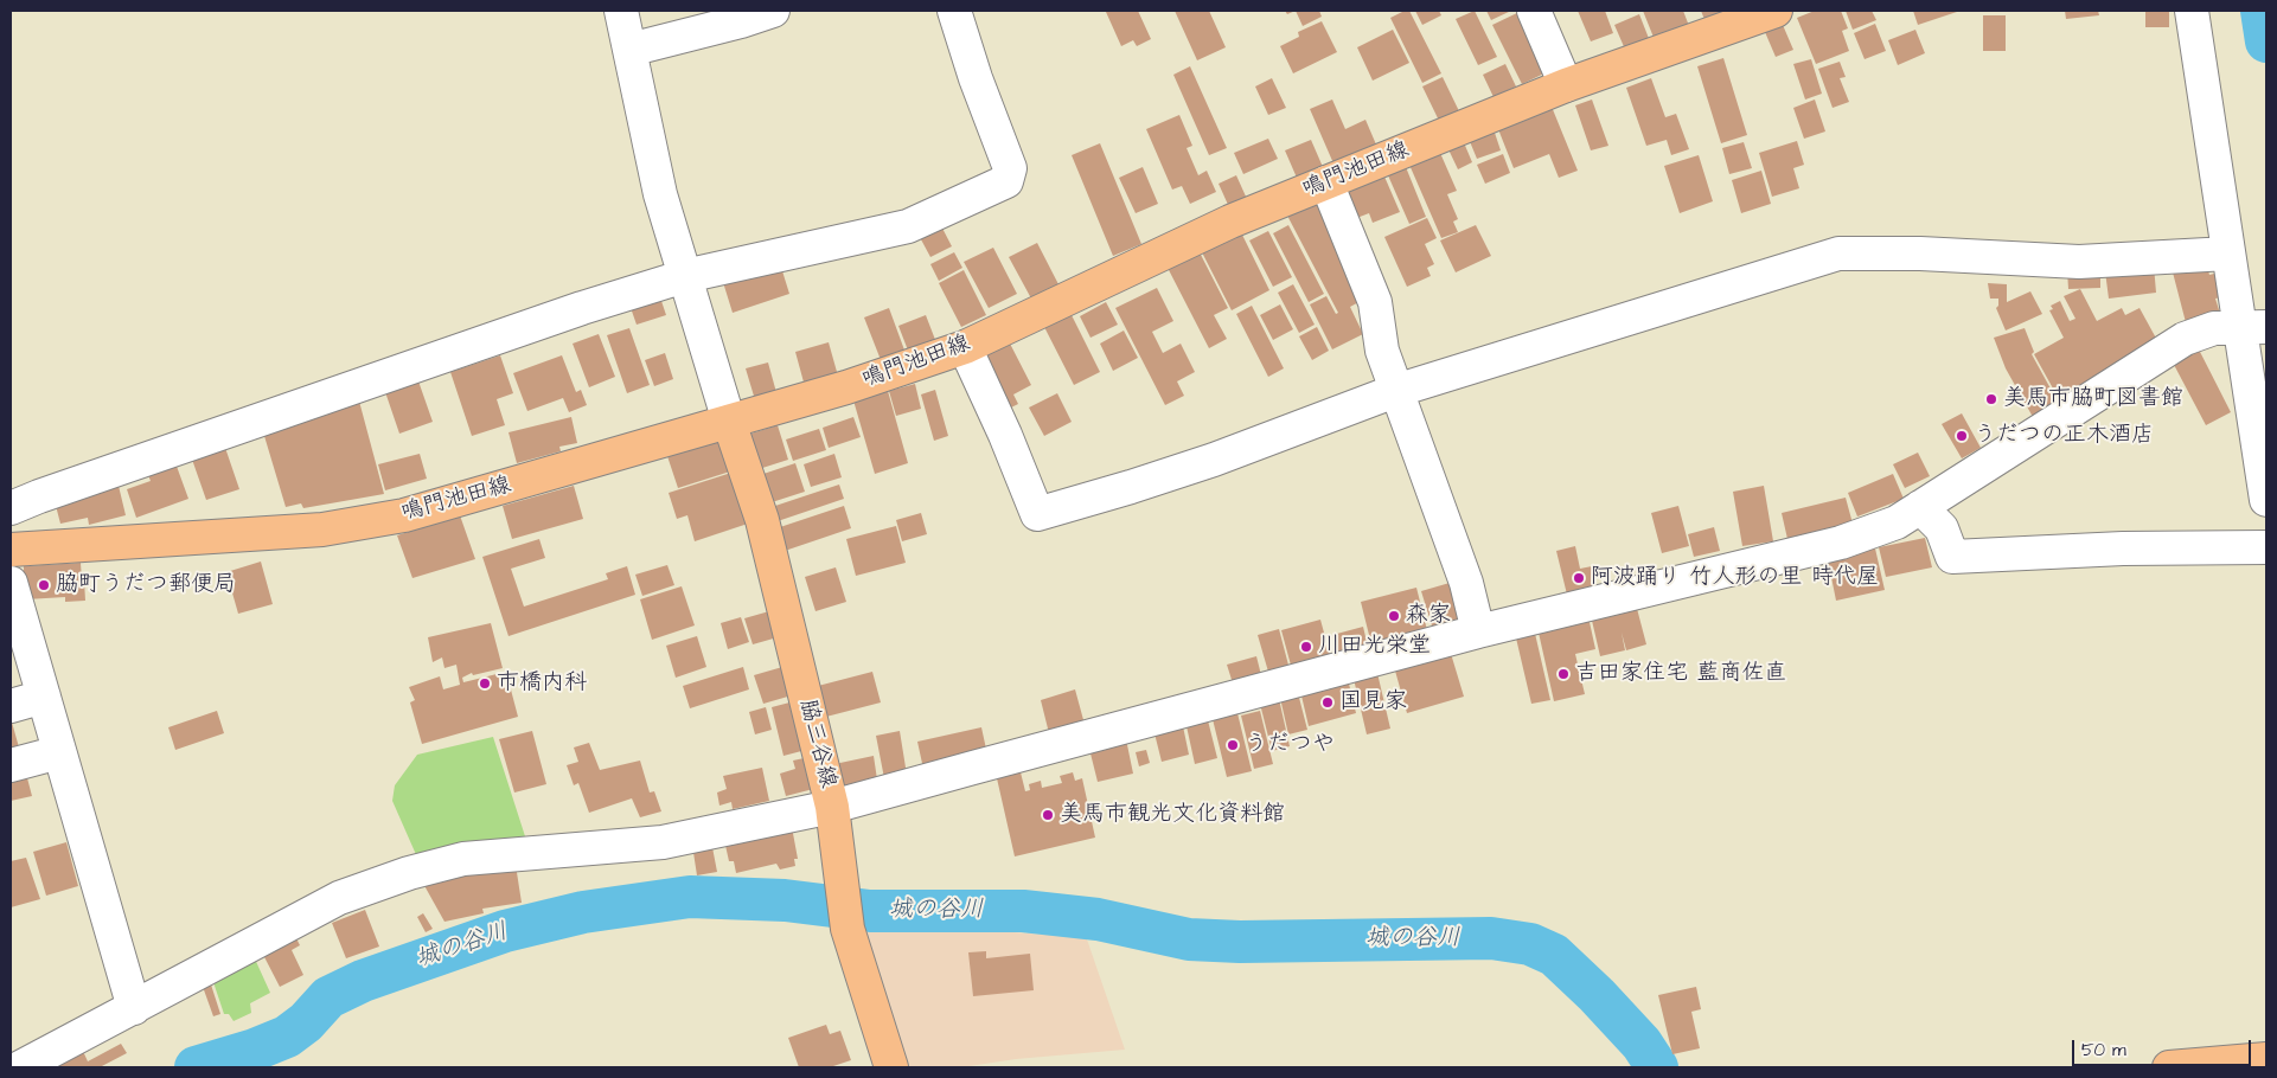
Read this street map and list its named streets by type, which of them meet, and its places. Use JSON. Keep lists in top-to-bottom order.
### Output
{
  "streets": {
    "main road": ["鳴門池田線", "脇三谷線"]
  },
  "crossings": [
    ["鳴門池田線", "脇三谷線"]
  ],
  "water": ["城の谷川"],
  "places": [
    "美馬市脇町図書館",
    "うだつの正木酒店",
    "阿波踊り 竹人形の里 時代屋",
    "脇町うだつ郵便局",
    "森家",
    "川田光栄堂",
    "吉田家住宅 藍商佐直",
    "市橋内科",
    "国見家",
    "うだつや",
    "美馬市観光文化資料館"
  ],
  "scale_bar": "50 m"
}
